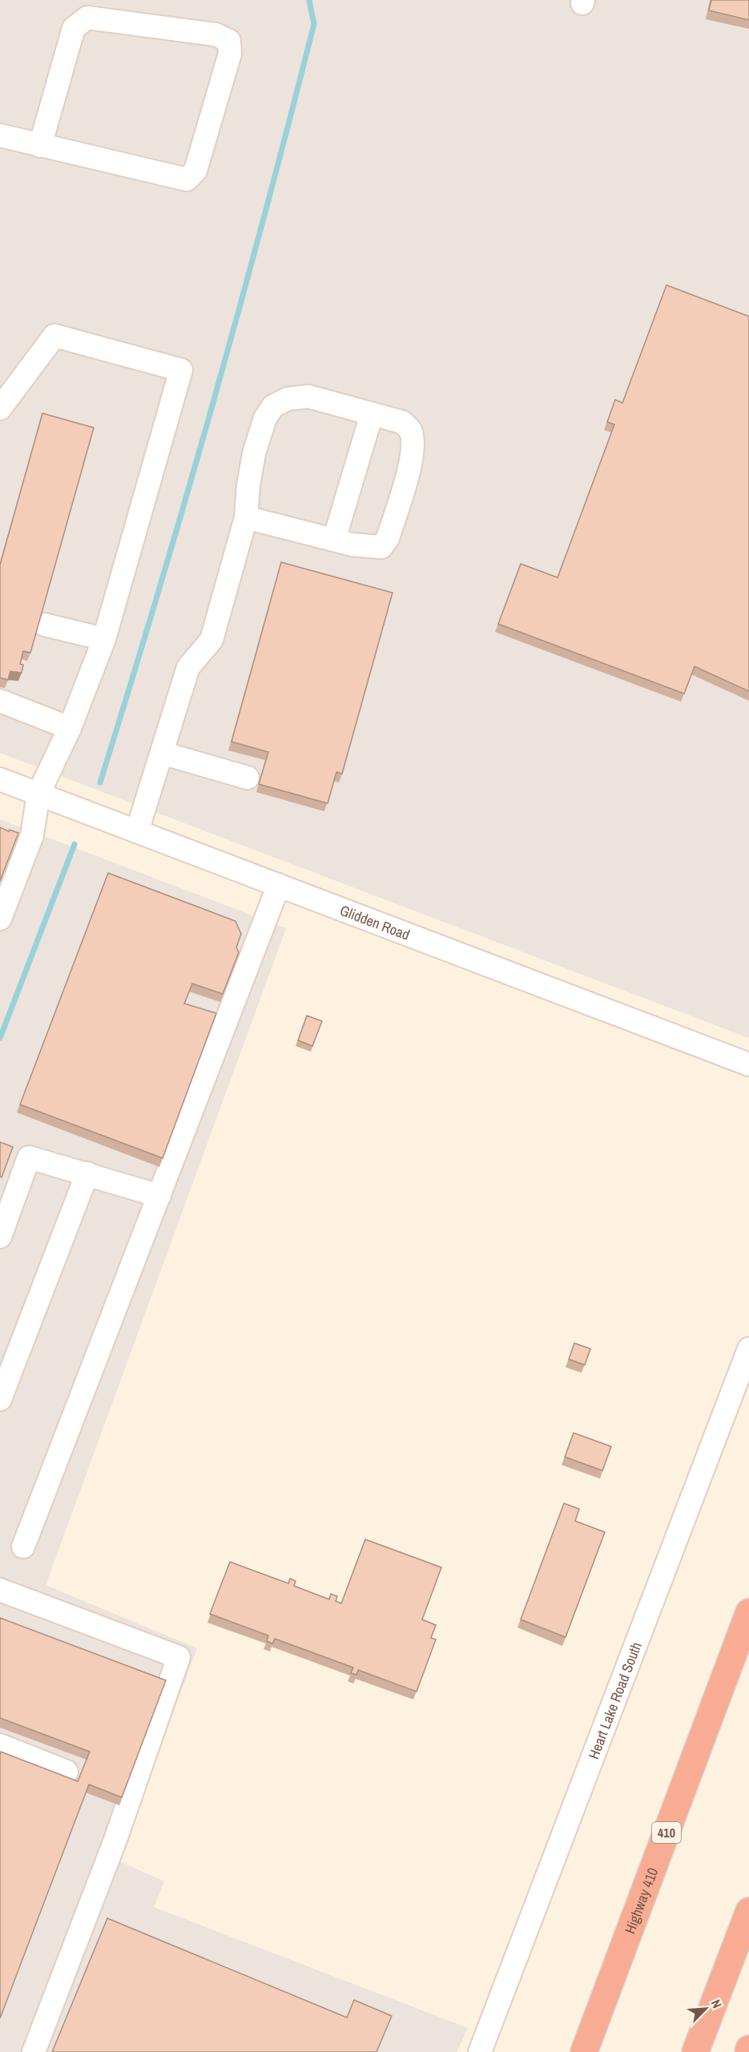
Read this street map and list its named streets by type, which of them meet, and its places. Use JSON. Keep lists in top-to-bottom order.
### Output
{
  "streets": {
    "highway": ["410", "Highway 410"],
    "street": ["Glidden Road", "Heart Lake Road South"]
  },
  "north": "top right"
}
